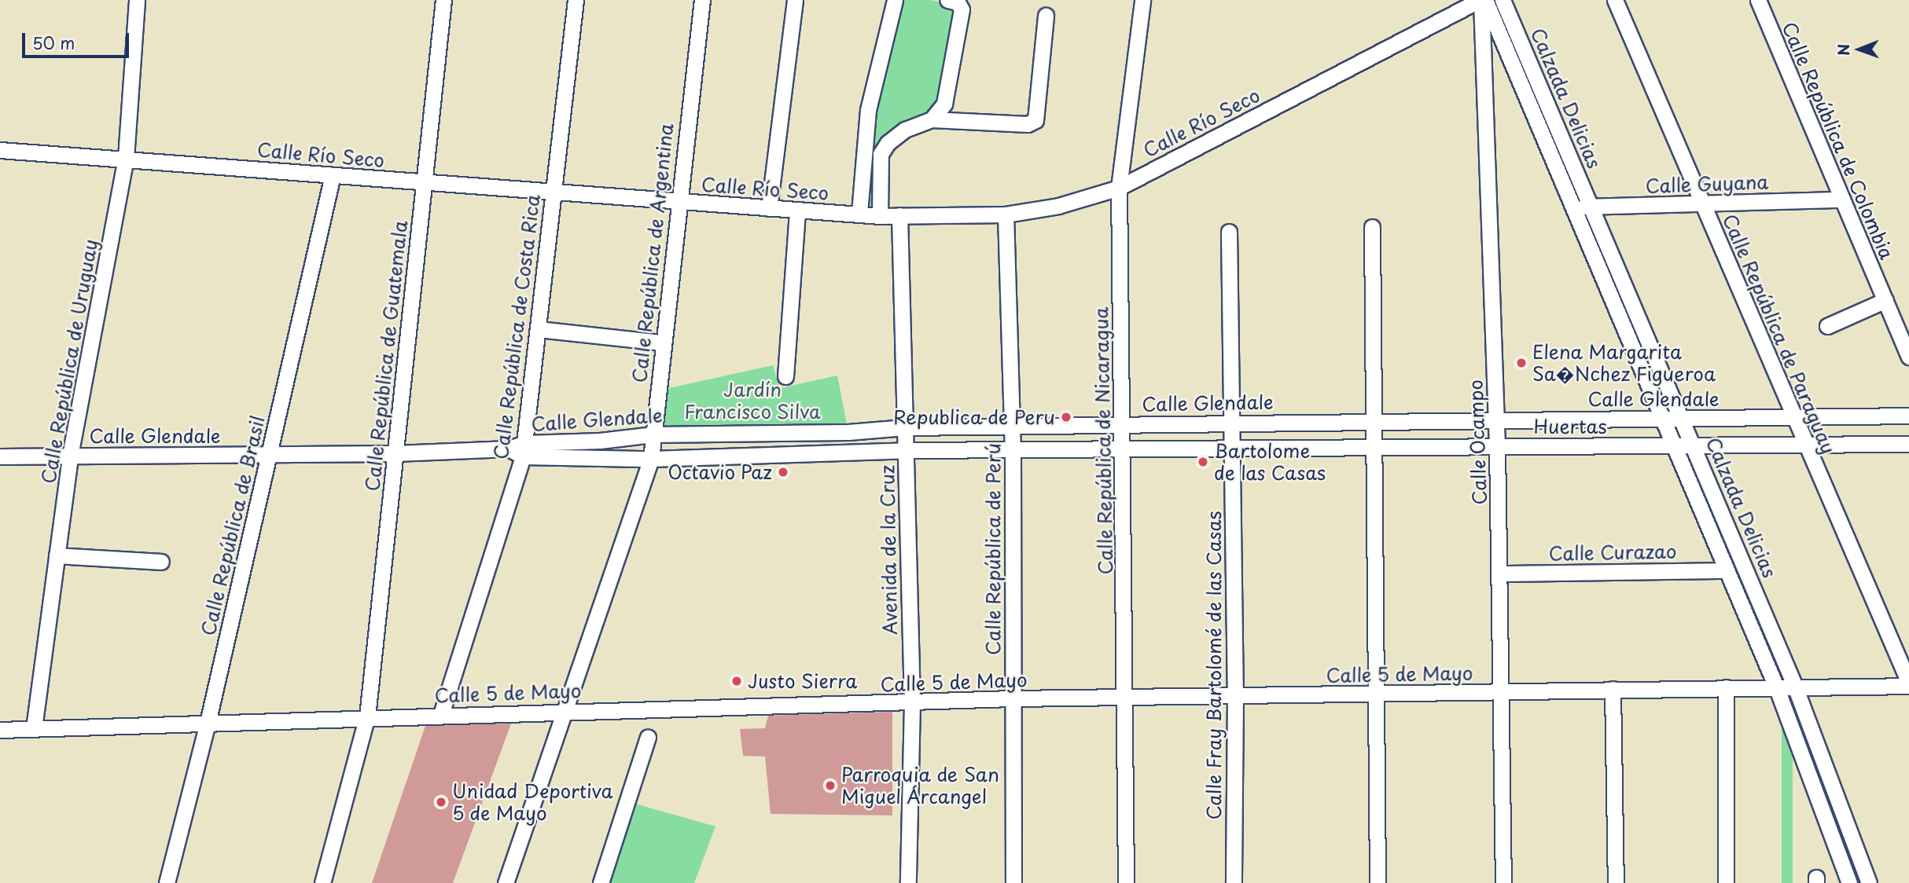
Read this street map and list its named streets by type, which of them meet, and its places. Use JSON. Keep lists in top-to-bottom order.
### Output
{
  "streets": {
    "street": [
      "Calzada Delicias",
      "Calle Río Seco",
      "Calle República de Colombia",
      "Calle Guyana",
      "Calle República de Argentina",
      "Calle República de Costa Rica",
      "Calle República de Paraguay",
      "Calle República de Guatemala",
      "Calle República de Uruguay",
      "Calle Glendale",
      "Huertas",
      "Calle República de Nicaragua",
      "Calle Ocampo",
      "Calle República de Brasil",
      "Calle República de Perú",
      "Avenida de la Cruz",
      "Calle Curazao",
      "Calle Fray Bartolomé de las Casas",
      "Calle 5 de Mayo"
    ]
  },
  "crossings": [
    ["Calzada Delicias", "Calle Río Seco"],
    ["Calzada Delicias", "Calle Guyana"],
    ["Calzada Delicias", "Calle Glendale"],
    ["Calzada Delicias", "Huertas"],
    ["Calzada Delicias", "Calle Ocampo"],
    ["Calzada Delicias", "Calle Curazao"],
    ["Calzada Delicias", "Calle 5 de Mayo"],
    ["Calle Río Seco", "Calle República de Argentina"],
    ["Calle Río Seco", "Calle República de Costa Rica"],
    ["Calle Río Seco", "Calle República de Guatemala"],
    ["Calle Río Seco", "Calle República de Uruguay"],
    ["Calle Río Seco", "Calle República de Nicaragua"],
    ["Calle Río Seco", "Calle Ocampo"],
    ["Calle Río Seco", "Calle República de Brasil"],
    ["Calle Río Seco", "Calle República de Perú"],
    ["Calle Río Seco", "Avenida de la Cruz"],
    ["Calle República de Colombia", "Calle Guyana"],
    ["Calle Guyana", "Calle República de Paraguay"],
    ["Calle República de Argentina", "Calle Glendale"],
    ["Calle República de Argentina", "Calle 5 de Mayo"],
    ["Calle República de Costa Rica", "Calle Glendale"],
    ["Calle República de Costa Rica", "Calle 5 de Mayo"],
    ["Calle República de Paraguay", "Calle Glendale"],
    ["Calle República de Paraguay", "Huertas"],
    ["Calle República de Paraguay", "Calle 5 de Mayo"],
    ["Calle República de Guatemala", "Calle Glendale"],
    ["Calle República de Guatemala", "Calle 5 de Mayo"],
    ["Calle República de Uruguay", "Calle Glendale"],
    ["Calle República de Uruguay", "Calle 5 de Mayo"],
    ["Calle Glendale", "Huertas"],
    ["Calle Glendale", "Calle República de Nicaragua"],
    ["Calle Glendale", "Calle Ocampo"],
    ["Calle Glendale", "Calle República de Brasil"],
    ["Calle Glendale", "Calle República de Perú"],
    ["Calle Glendale", "Avenida de la Cruz"],
    ["Calle Glendale", "Calle Fray Bartolomé de las Casas"],
    ["Huertas", "Calle Ocampo"],
    ["Huertas", "Calle Fray Bartolomé de las Casas"],
    ["Calle República de Nicaragua", "Calle 5 de Mayo"],
    ["Calle Ocampo", "Calle Curazao"],
    ["Calle Ocampo", "Calle 5 de Mayo"],
    ["Calle República de Brasil", "Calle 5 de Mayo"],
    ["Calle República de Perú", "Calle 5 de Mayo"],
    ["Avenida de la Cruz", "Calle 5 de Mayo"],
    ["Calle Fray Bartolomé de las Casas", "Calle 5 de Mayo"]
  ],
  "parks": ["Jardín Francisco Silva"],
  "places": [
    "Elena Margarita Sa�Nchez Figueroa",
    "Republica de Peru",
    "Bartolome de las Casas",
    "Octavio Paz",
    "Justo Sierra",
    "Parroquia de San Miguel Árcangel",
    "Unidad Deportiva 5 de Mayo"
  ],
  "scale_bar": "50 m",
  "north": "left"
}
